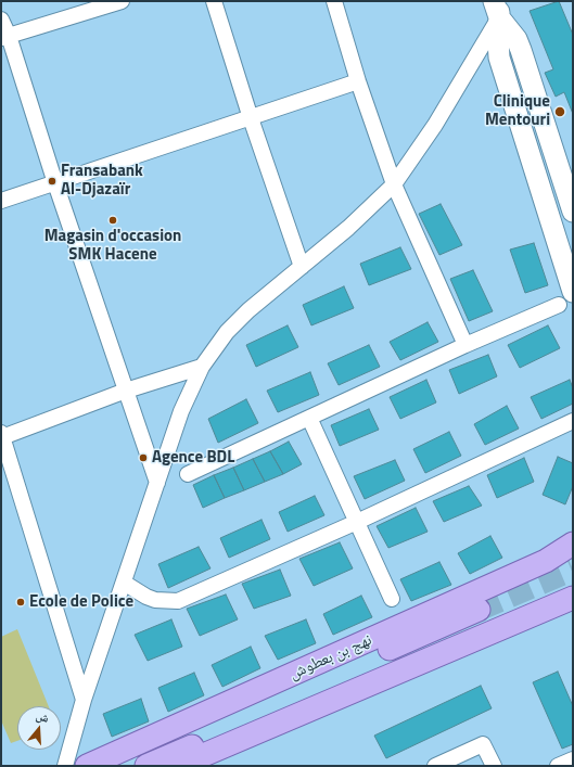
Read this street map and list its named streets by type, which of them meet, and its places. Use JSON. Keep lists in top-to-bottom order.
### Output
{
  "streets": {
    "main road": ["نهج بن بعطوش"]
  },
  "places": [
    "Clinique Mentouri",
    "Fransabank Al-Djazaïr",
    "Magasin d'occasion SMK Hacene",
    "Agence BDL",
    "Ecole de Police"
  ],
  "north": "top"
}
